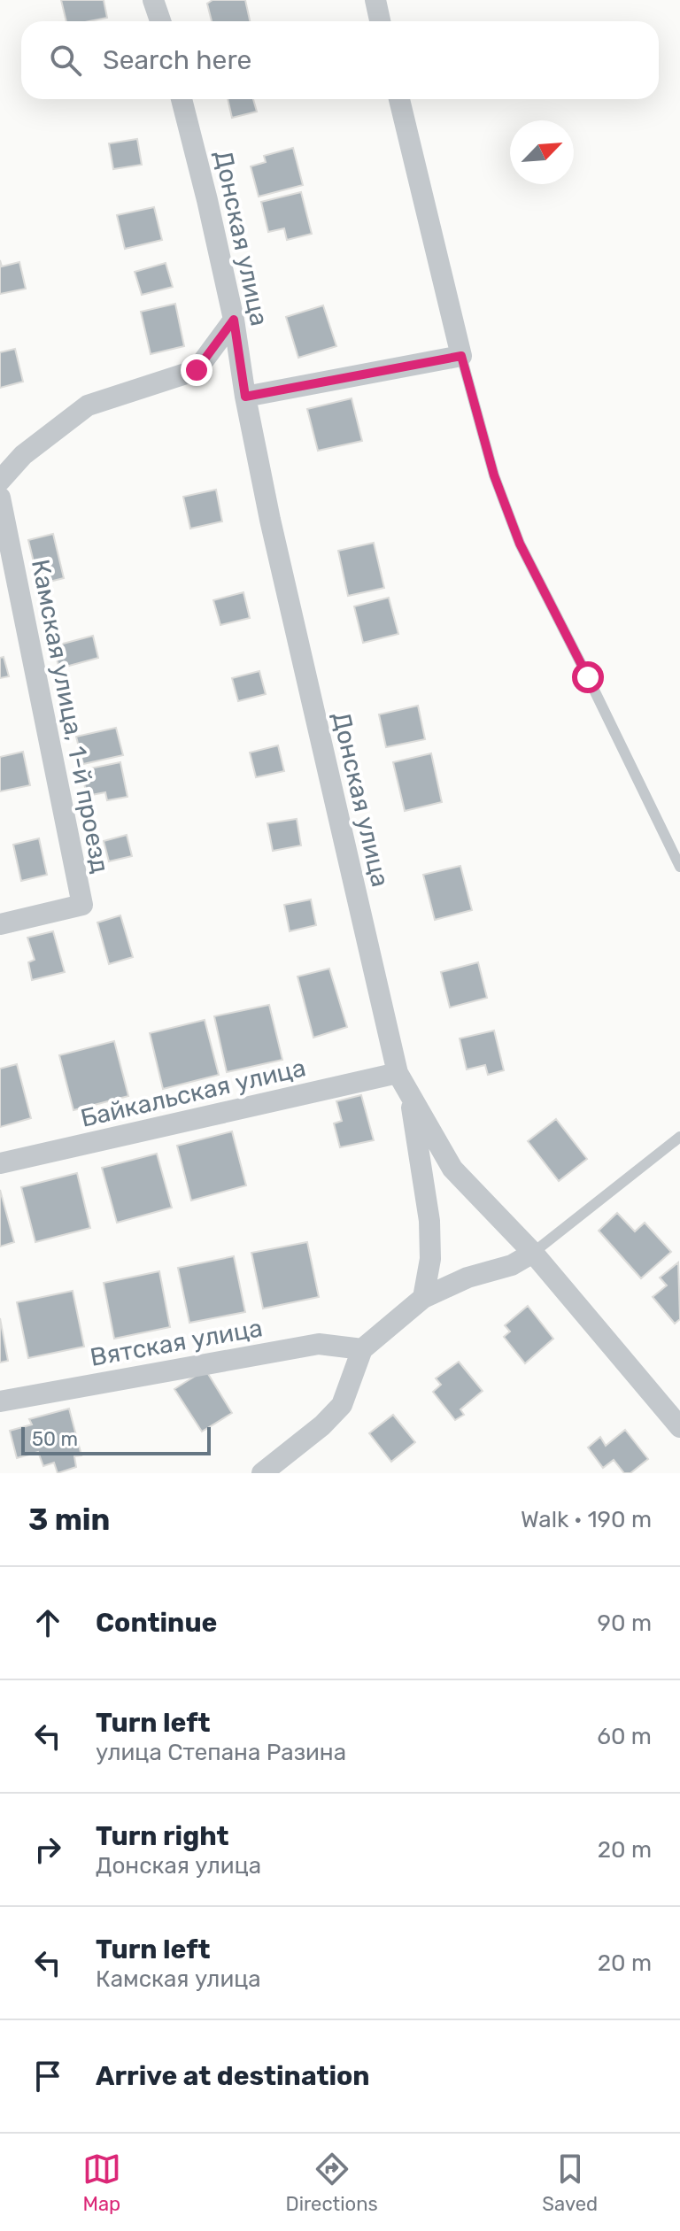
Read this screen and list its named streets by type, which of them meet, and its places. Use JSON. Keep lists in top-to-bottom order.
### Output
{
  "streets": {
    "street": [
      "Донская улица",
      "Камская улица, 1-й проезд",
      "Байкальская улица",
      "Вятская улица"
    ]
  },
  "crossings": [
    ["Донская улица", "Байкальская улица"]
  ],
  "scale_bar": "50 m",
  "north": "top right",
  "page": {
    "search": "Search here",
    "scale": "50 m",
    "heading": ["3 min", "Walk · 190 m"],
    "list": [
      ["Continue", "90 m"],
      ["Turn left", "улица Степана Разина", "60 m"],
      ["Turn right", "Донская улица", "20 m"],
      ["Turn left", "Камская улица", "20 m"],
      "Arrive at destination"
    ],
    "nav": ["Map", "Directions", "Saved"]
  }
}
